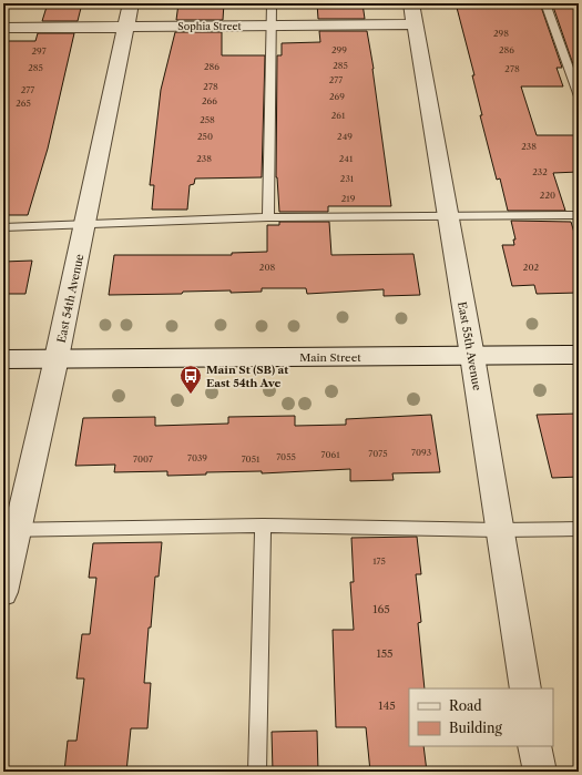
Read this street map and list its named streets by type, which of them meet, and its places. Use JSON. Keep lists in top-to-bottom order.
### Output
{
  "streets": {
    "street": [
      "Sophia Street",
      "East 54th Avenue",
      "East 55th Avenue",
      "Main Street"
    ]
  },
  "crossings": [
    ["Sophia Street", "East 54th Avenue"],
    ["Sophia Street", "East 55th Avenue"],
    ["East 54th Avenue", "Main Street"],
    ["East 55th Avenue", "Main Street"]
  ],
  "places": {
    "bus stop": ["Main St (SB) at East 54th Ave"]
  },
  "house_numbers": [
    "298",
    "299",
    "286",
    "297",
    "285",
    "286",
    "285",
    "278",
    "277",
    "278",
    "277",
    "269",
    "266",
    "265",
    "261",
    "258",
    "250",
    "249",
    "238",
    "238",
    "241",
    "232",
    "231",
    "220",
    "219",
    "208",
    "202",
    "7093",
    "7075",
    "7061",
    "7055",
    "7039",
    "7007",
    "7051",
    "175",
    "165",
    "155",
    "145"
  ],
  "legend": ["Road", "Building"]
}
